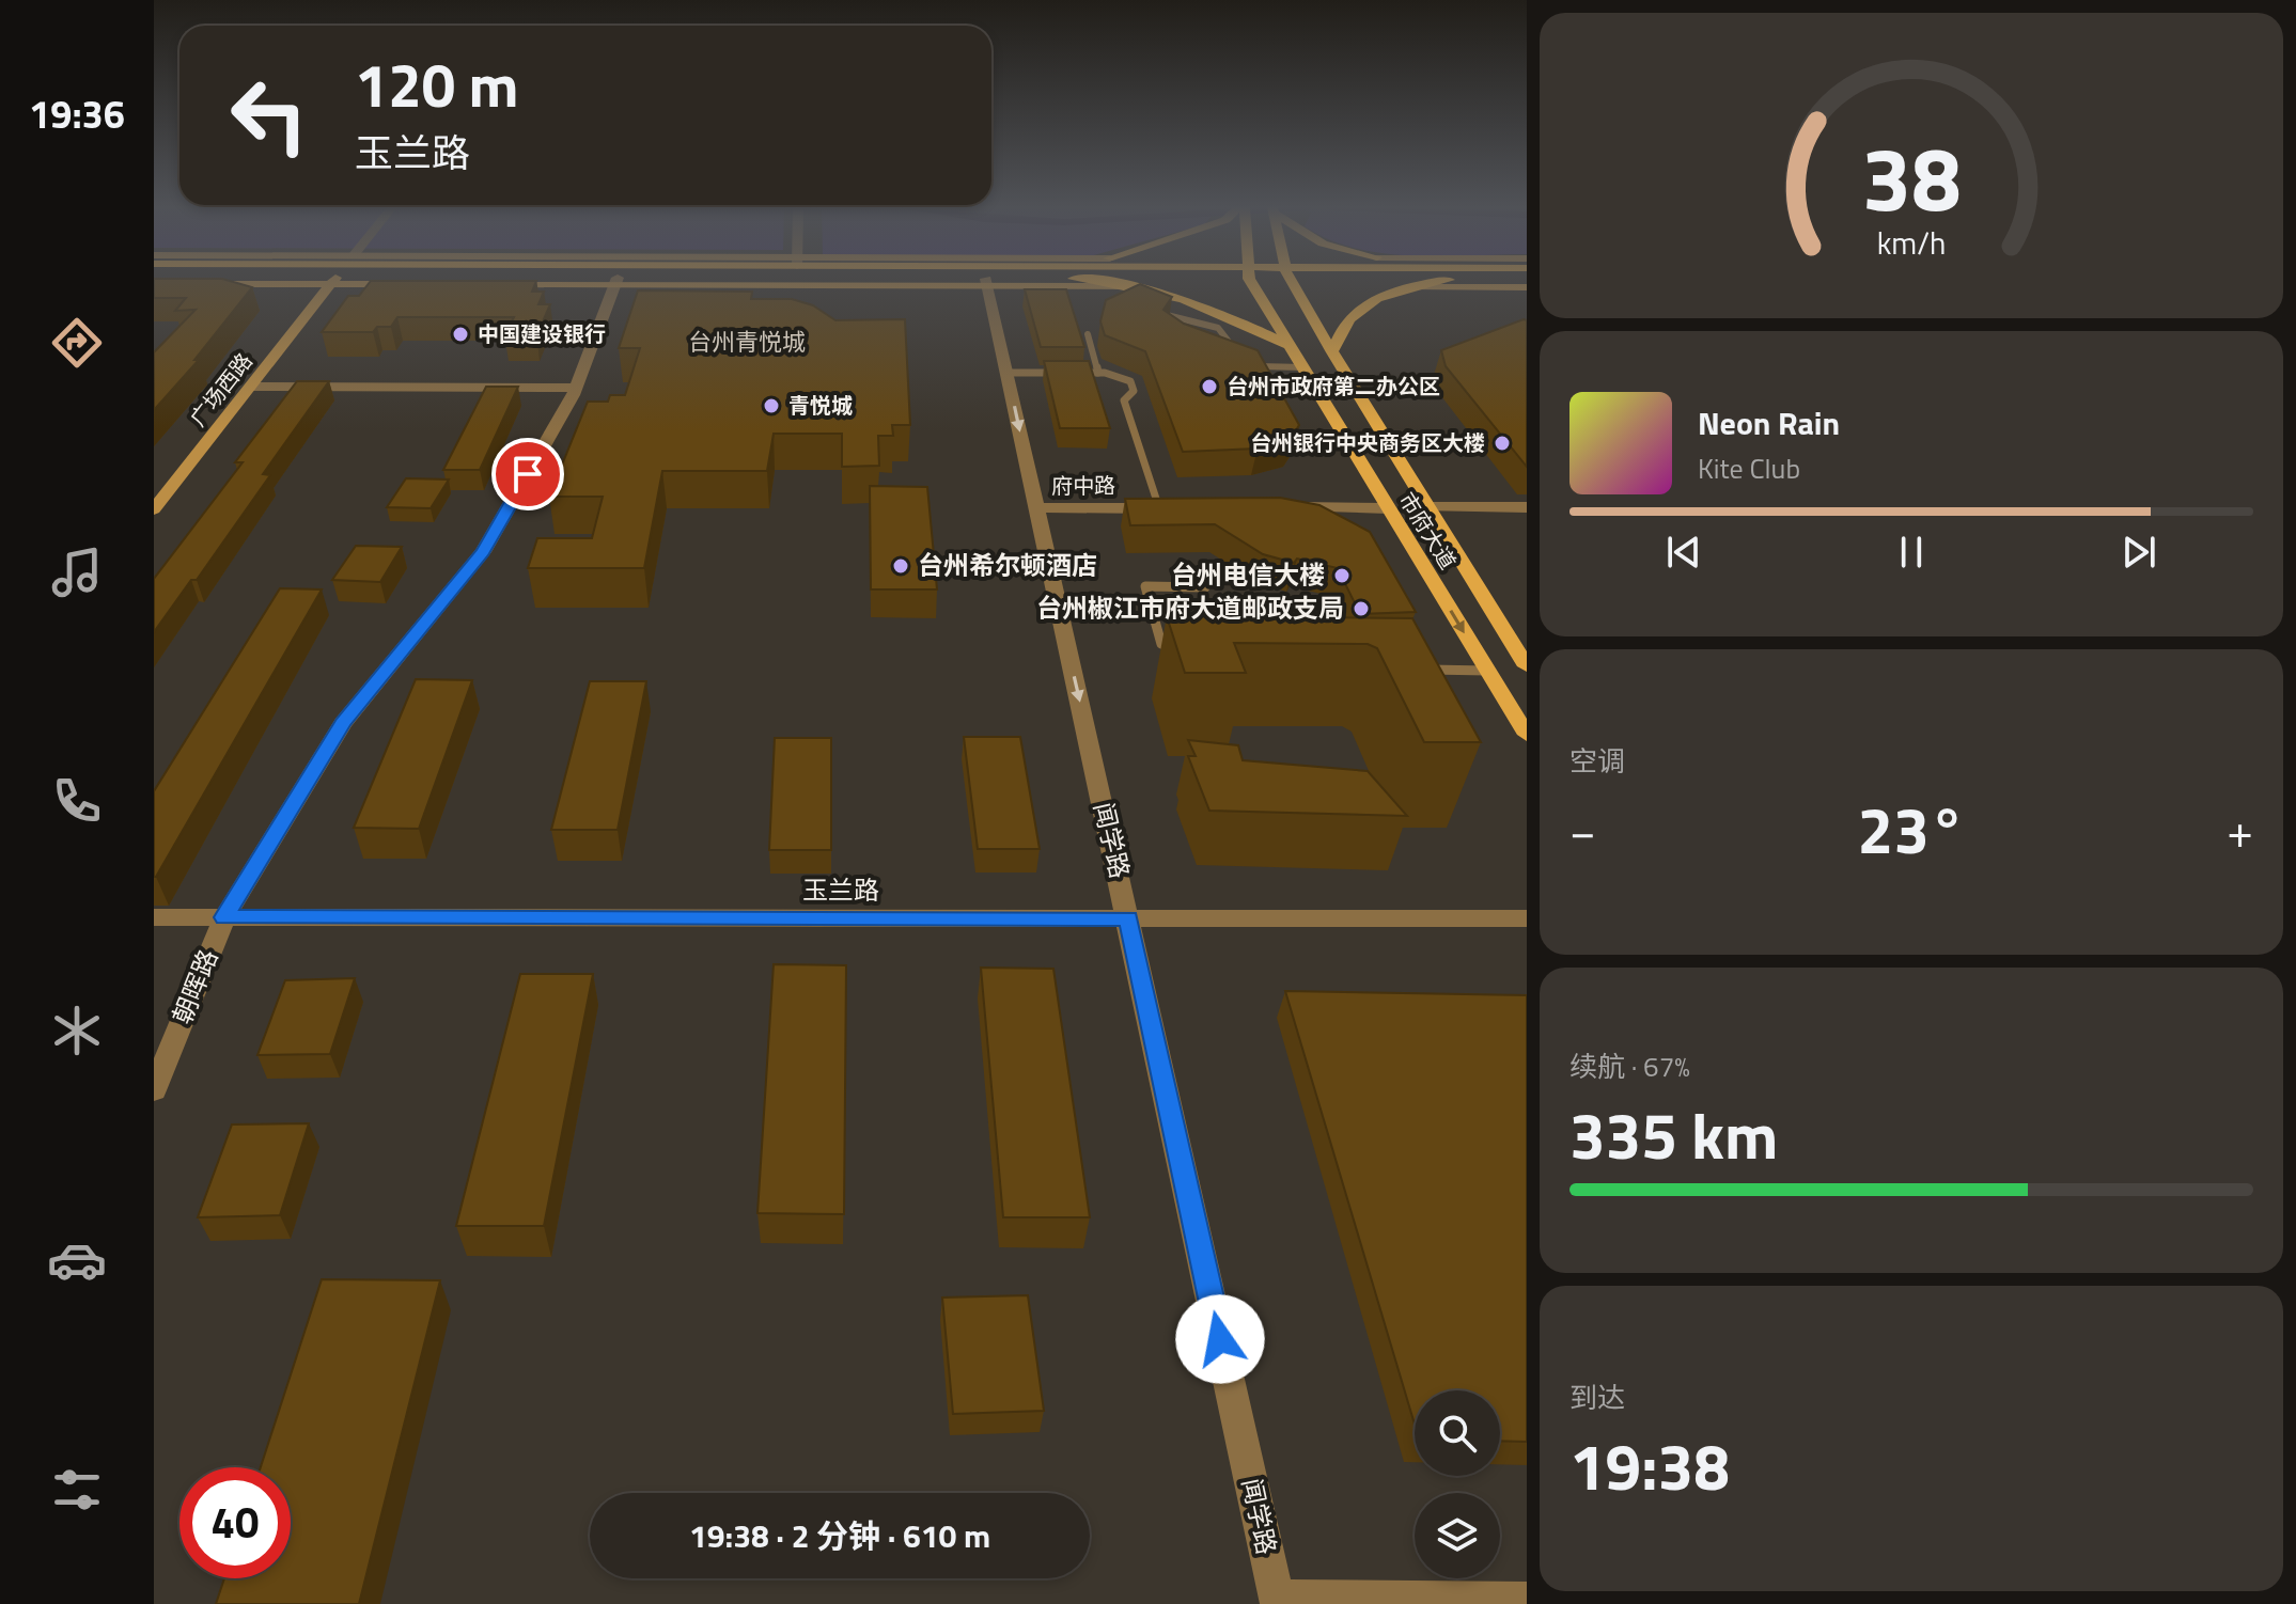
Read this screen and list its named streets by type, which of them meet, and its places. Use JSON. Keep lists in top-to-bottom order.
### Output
{
  "streets": {
    "main road": ["广场西路", "市府大道"],
    "street": [
      "府中路",
      "闻学路",
      "玉兰路",
      "朝晖路"
    ]
  },
  "crossings": [
    ["府中路", "闻学路"],
    ["闻学路", "玉兰路"],
    ["玉兰路", "朝晖路"]
  ],
  "one_way": ["闻学路"],
  "districts": ["台州青悦城"],
  "places": [
    "中国建设银行",
    "台州市政府第二办公区",
    "青悦城",
    "台州银行中央商务区大楼",
    "台州希尔顿酒店",
    "台州电信大楼",
    "台州椒江市府大道邮政支局"
  ],
  "page": {
    "tabs": "19:36",
    "turn": ["120 m", "玉兰路"],
    "song": ["Neon Rain", "Kite Club"],
    "tile": [
      "空调",
      ["续航 · 67%", "335 km"],
      ["到达", "19:38"]
    ],
    "heat": ["−", "23°", "+"],
    "limit": "40",
    "trip": "19:38 · 2 分钟 · 610 m",
    "gauge": ["38", "km/h"]
  }
}
